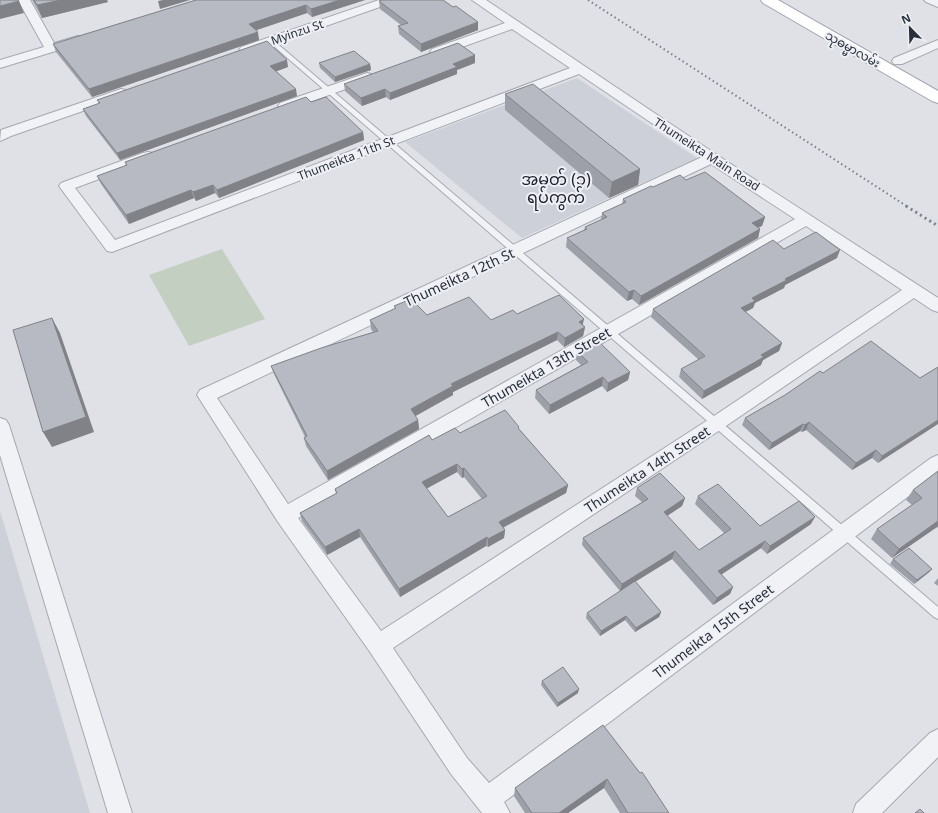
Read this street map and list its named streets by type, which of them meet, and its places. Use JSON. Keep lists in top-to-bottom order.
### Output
{
  "streets": {
    "main road": ["သုဓမ္မာလမ်း"],
    "street": [
      "Myinzu St",
      "Thumeikta Main Road",
      "Thumeikta 11th St",
      "Thumeikta 12th St",
      "Thumeikta 13th Street",
      "Thumeikta 14th Street",
      "Thumeikta 15th Street"
    ]
  },
  "crossings": [
    ["Thumeikta Main Road", "Thumeikta 11th St"],
    ["Thumeikta Main Road", "Thumeikta 12th St"],
    ["Thumeikta Main Road", "Thumeikta 13th Street"],
    ["Thumeikta Main Road", "Thumeikta 14th Street"],
    ["Thumeikta 12th St", "Thumeikta 13th Street"]
  ],
  "districts": ["အမှတ် (၁) ရပ်ကွက်"],
  "north": "top left"
}
